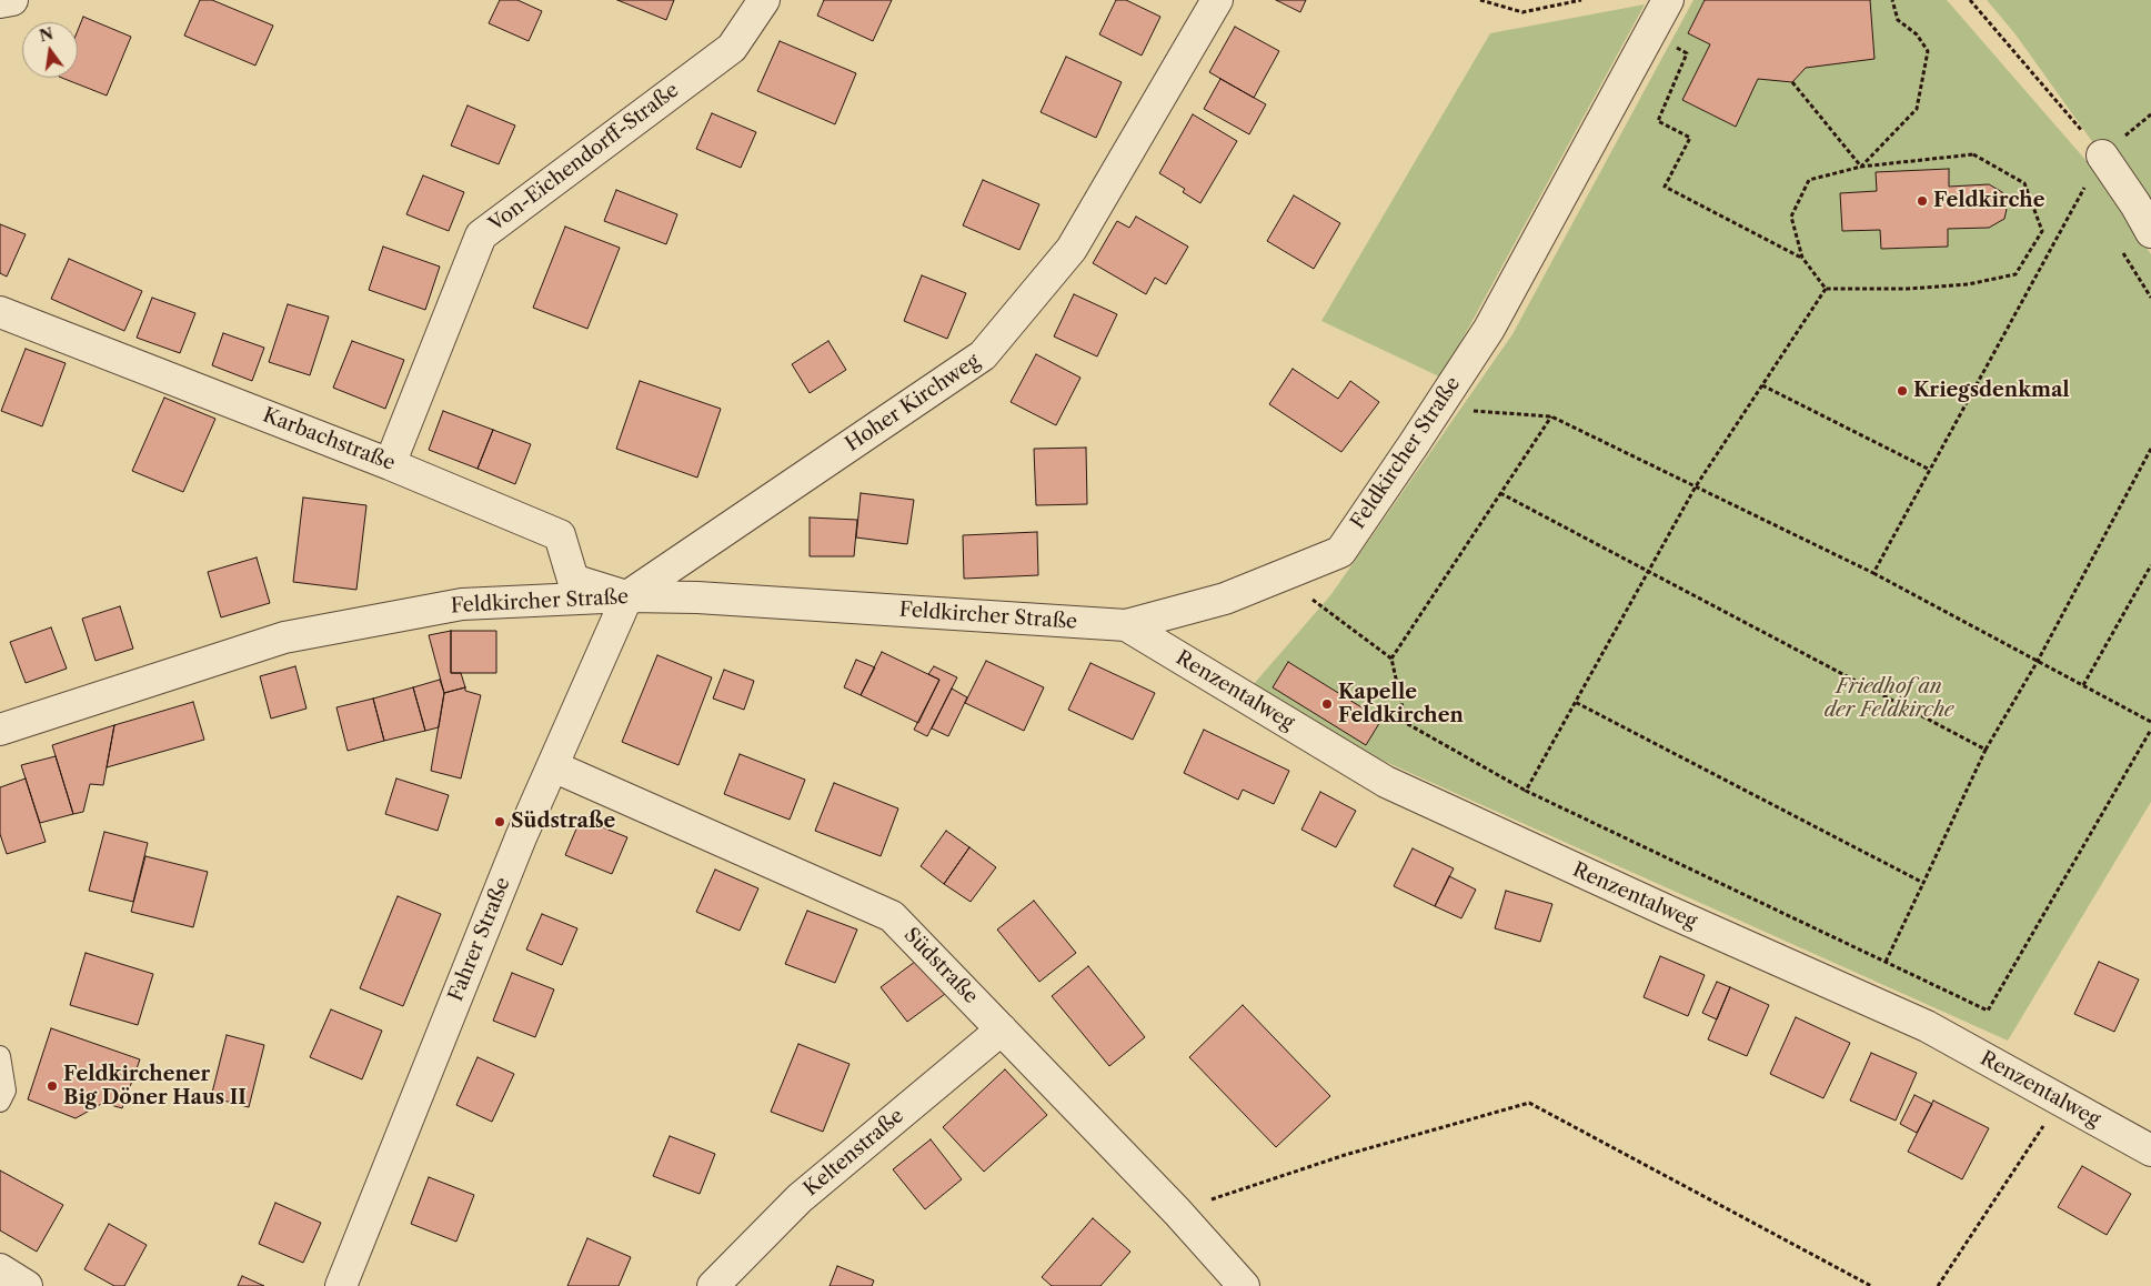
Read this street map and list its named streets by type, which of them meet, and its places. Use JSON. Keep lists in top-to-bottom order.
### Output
{
  "streets": {
    "street": [
      "Von-Eichendorff-Straße",
      "Hoher Kirchweg",
      "Karbachstraße",
      "Feldkircher Straße",
      "Renzentalweg",
      "Fahrer Straße",
      "Südstraße",
      "Keltenstraße"
    ]
  },
  "crossings": [
    ["Von-Eichendorff-Straße", "Karbachstraße"],
    ["Hoher Kirchweg", "Karbachstraße"],
    ["Hoher Kirchweg", "Feldkircher Straße"],
    ["Hoher Kirchweg", "Fahrer Straße"],
    ["Karbachstraße", "Feldkircher Straße"],
    ["Karbachstraße", "Fahrer Straße"],
    ["Feldkircher Straße", "Renzentalweg"],
    ["Feldkircher Straße", "Fahrer Straße"],
    ["Fahrer Straße", "Südstraße"],
    ["Südstraße", "Keltenstraße"]
  ],
  "parks": ["Friedhof an der Feldkirche"],
  "places": [
    "Feldkirche",
    "Kriegsdenkmal",
    "Kapelle Feldkirchen",
    "Südstraße",
    "Feldkirchener Big Döner Haus II"
  ],
  "north": "top"
}
